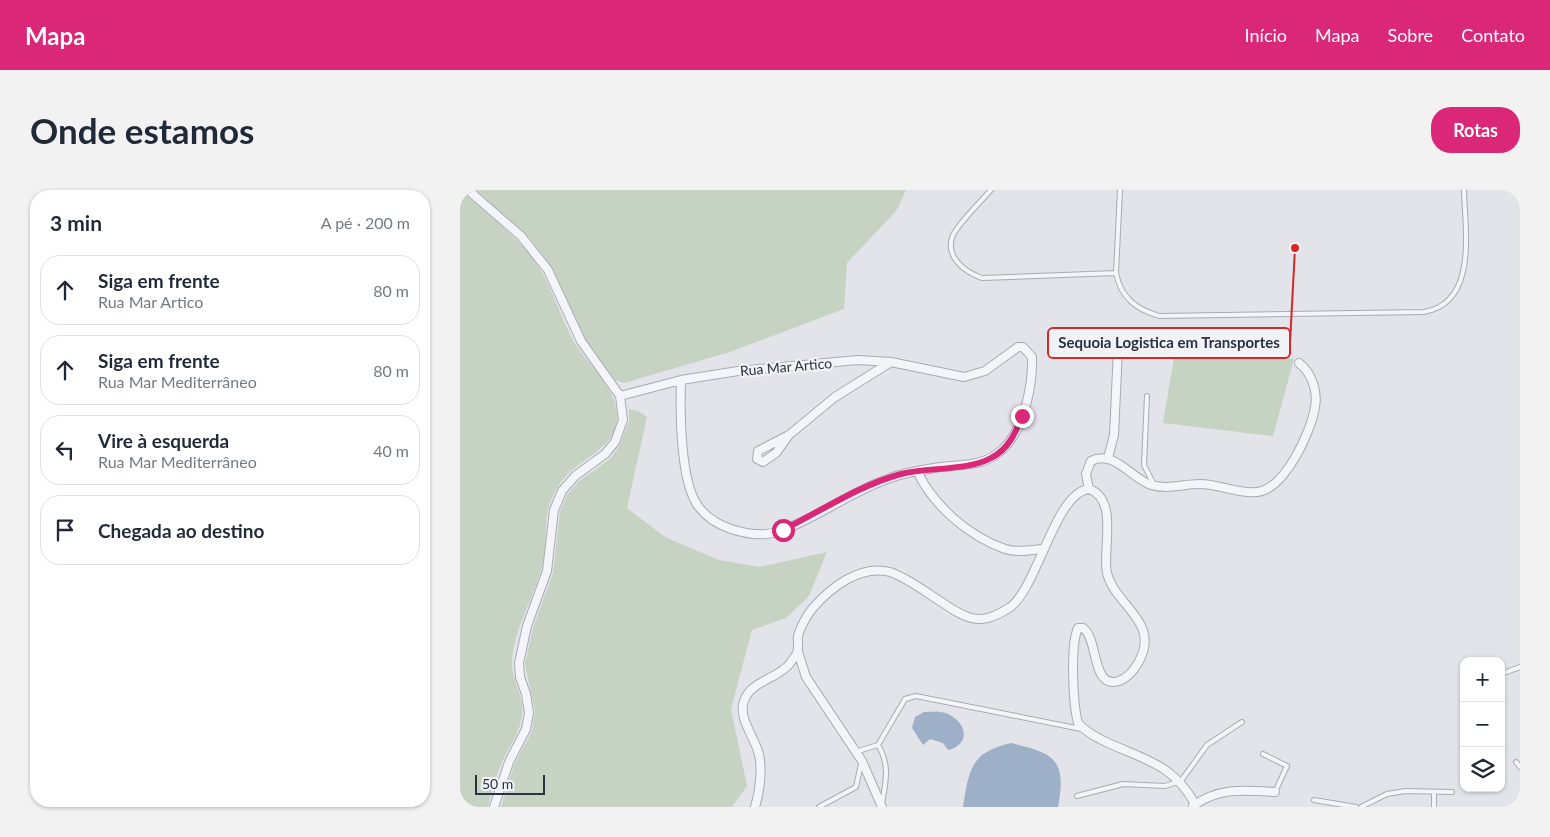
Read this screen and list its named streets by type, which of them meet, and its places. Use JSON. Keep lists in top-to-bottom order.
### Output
{
  "streets": {
    "street": ["Rua Mar Artico"]
  },
  "places": ["Sequoia Logistica em Transportes"],
  "scale_bar": "50 m",
  "page": {
    "header": "Mapa",
    "nav": [
      "Início",
      "Mapa",
      "Sobre",
      "Contato"
    ],
    "buttons": "Rotas",
    "title": "Onde estamos",
    "heading": ["3 min", "A pé · 200 m"],
    "list": [
      ["Siga em frente", "Rua Mar Artico", "80 m"],
      ["Siga em frente", "Rua Mar Mediterrâneo", "80 m"],
      ["Vire à esquerda", "Rua Mar Mediterrâneo", "40 m"],
      "Chegada ao destino"
    ],
    "map_buttons": ["+", "−"],
    "scale": "50 m"
  }
}
